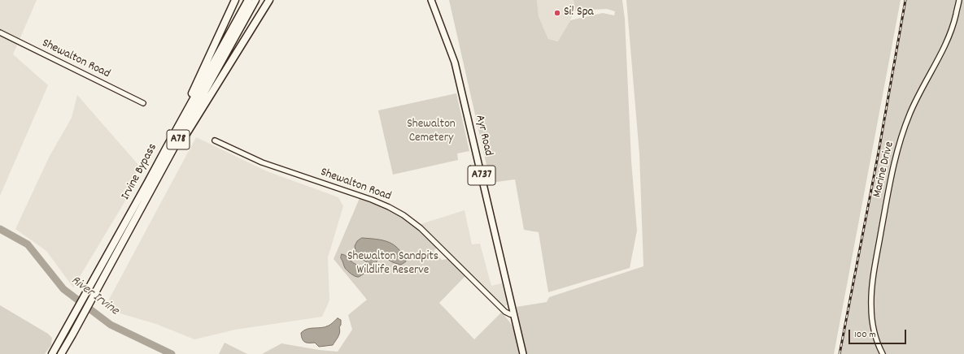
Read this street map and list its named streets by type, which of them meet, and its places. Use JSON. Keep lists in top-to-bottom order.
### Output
{
  "streets": {
    "highway": ["A78", "Irvine Bypass"],
    "main road": ["Ayr Road", "A737"],
    "street": ["Shewalton Road", "Marine Drive"]
  },
  "crossings": [
    ["Shewalton Road", "Ayr Road"]
  ],
  "water": ["River Irvine"],
  "parks": ["Shewalton Cemetery", "Shewalton Sandpits Wildlife Reserve"],
  "places": ["Si! Spa"],
  "scale_bar": "100 m"
}
